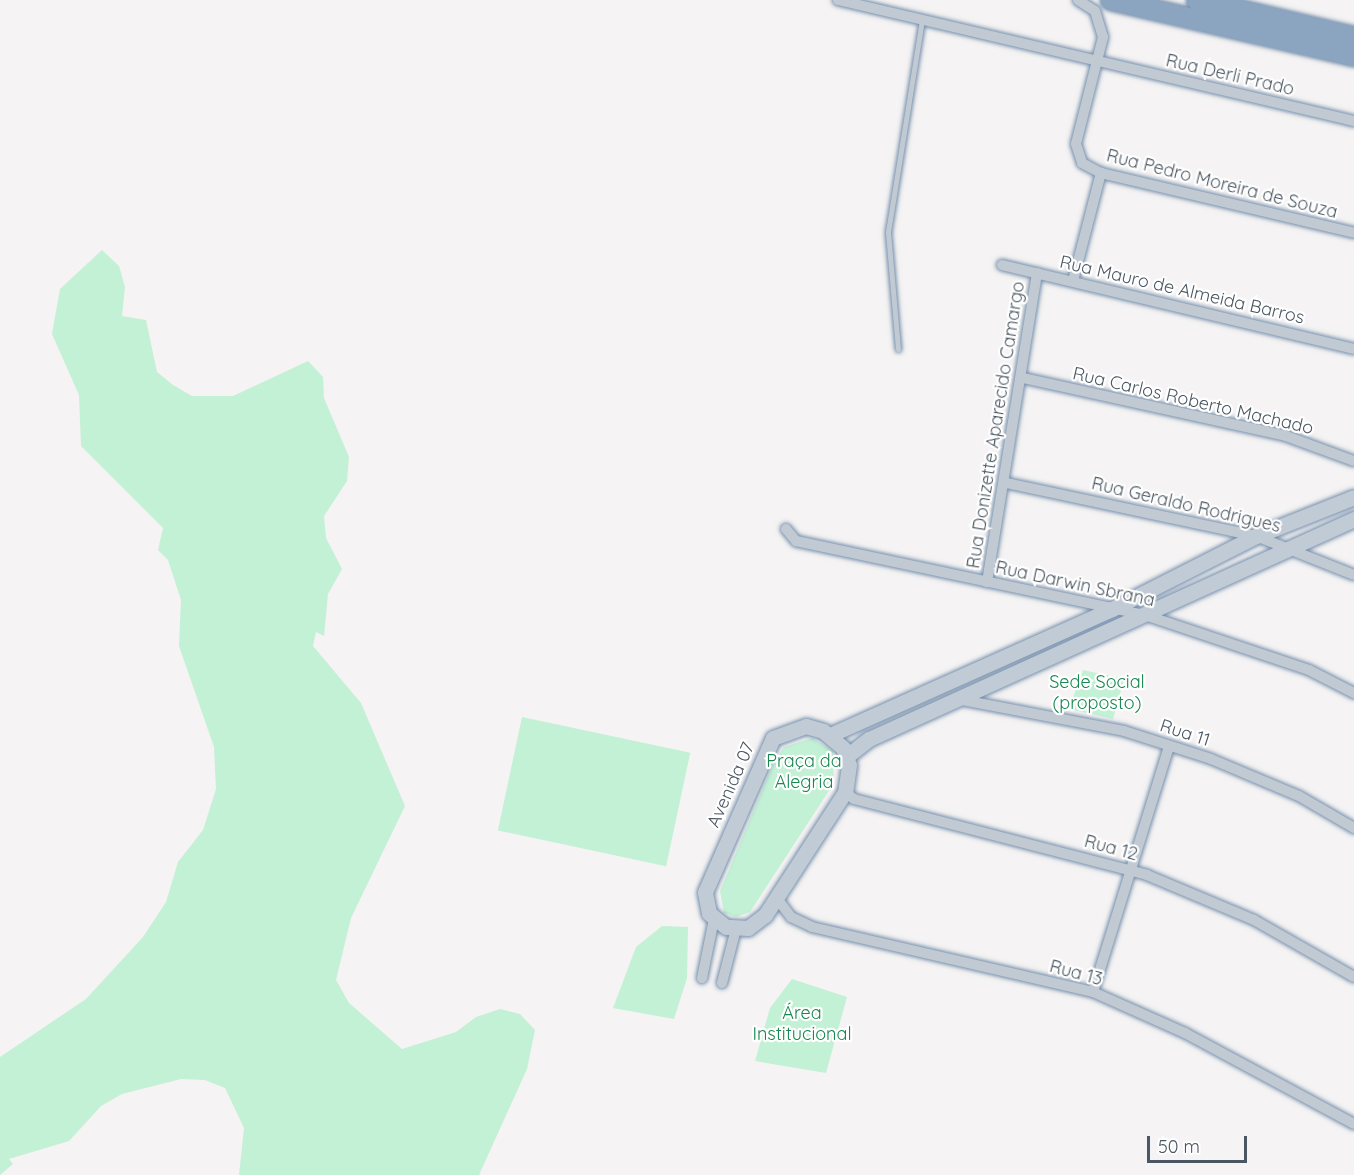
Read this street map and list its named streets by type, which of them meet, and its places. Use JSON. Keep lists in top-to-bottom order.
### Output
{
  "streets": {
    "street": [
      "Rua Derli Prado",
      "Rua Pedro Moreira de Souza",
      "Rua Mauro de Almeida Barros",
      "Rua Carlos Roberto Machado",
      "Rua Donizette Aparecido Camargo",
      "Rua Geraldo Rodrigues",
      "Rua Darwin Sbrana",
      "Rua 11",
      "Avenida 07",
      "Rua 12",
      "Rua 13"
    ]
  },
  "crossings": [
    ["Rua Derli Prado", "Rua Pedro Moreira de Souza"],
    ["Rua Mauro de Almeida Barros", "Rua Donizette Aparecido Camargo"],
    ["Rua Carlos Roberto Machado", "Rua Donizette Aparecido Camargo"],
    ["Rua Donizette Aparecido Camargo", "Rua Geraldo Rodrigues"],
    ["Rua Donizette Aparecido Camargo", "Rua Darwin Sbrana"]
  ],
  "parks": ["Sede Social (proposto)", "Praça da Alegria", "Área Institucional"],
  "scale_bar": "50 m"
}
